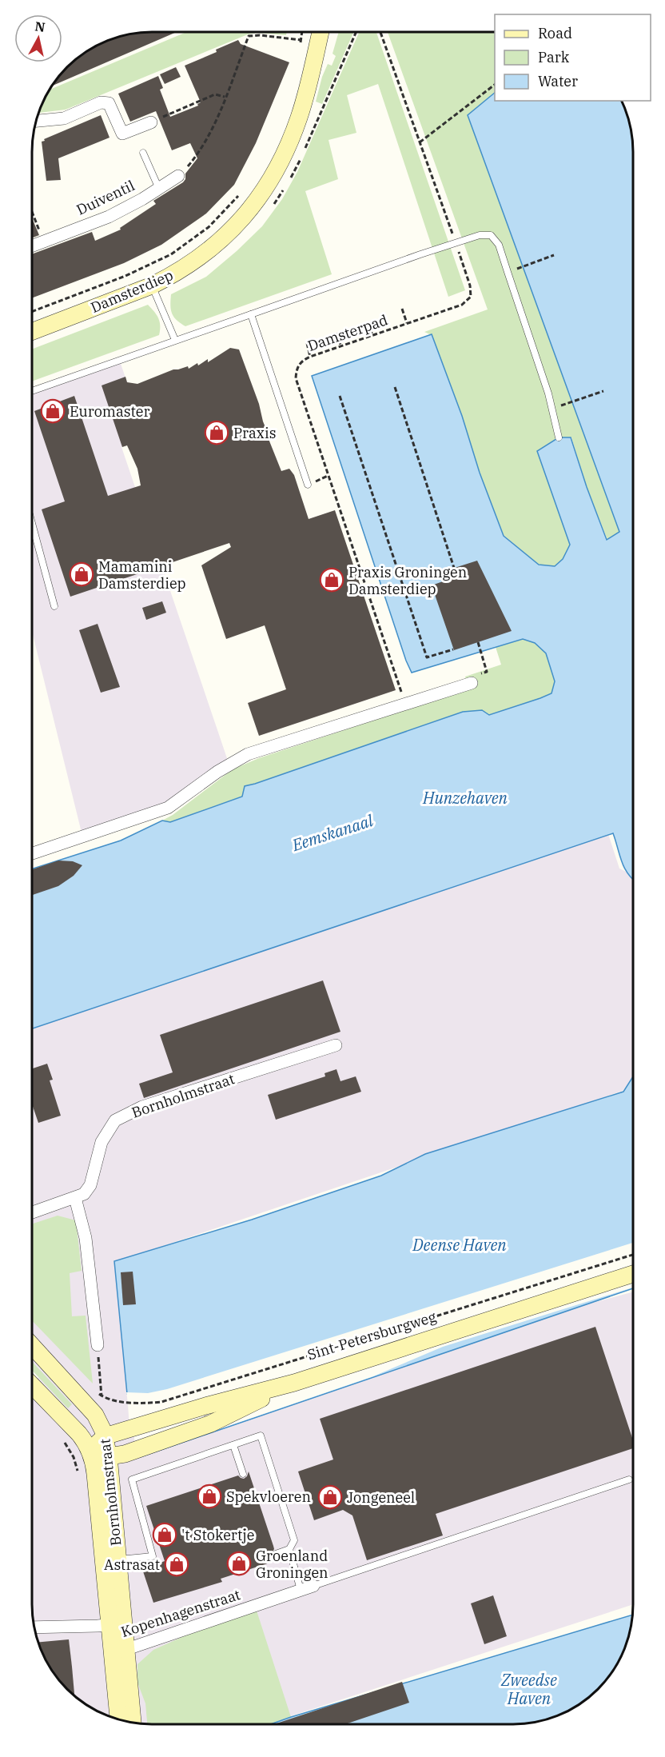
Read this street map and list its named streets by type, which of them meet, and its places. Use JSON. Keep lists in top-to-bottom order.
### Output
{
  "streets": {
    "street": [
      "Duiventil",
      "Damsterdiep",
      "Bornholmstraat",
      "Sint-Petersburgweg",
      "Kopenhagenstraat"
    ],
    "path": ["Damsterpad"]
  },
  "crossings": [
    ["Bornholmstraat", "Sint-Petersburgweg"],
    ["Bornholmstraat", "Kopenhagenstraat"]
  ],
  "water": [
    "Hunzehaven",
    "Eemskanaal",
    "Deense Haven",
    "Zweedse Haven"
  ],
  "places": {
    "shop": [
      "Euromaster",
      "Praxis",
      "Mamamini Damsterdiep",
      "Praxis Groningen Damsterdiep",
      "Spekvloeren",
      "Jongeneel",
      "'t Stokertje",
      "Groenland Groningen",
      "Astrasat"
    ]
  },
  "legend": ["Road", "Park", "Water"],
  "north": "top"
}
